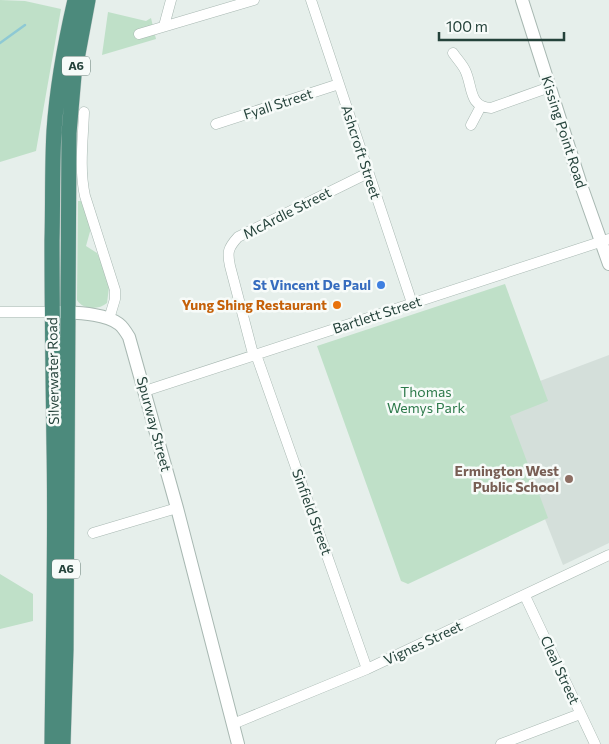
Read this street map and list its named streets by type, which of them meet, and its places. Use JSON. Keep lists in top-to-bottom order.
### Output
{
  "streets": {
    "highway": ["A6", "Silverwater Road"],
    "street": [
      "Fyall Street",
      "Kissing Point Road",
      "Ashcroft Street",
      "McArdle Street",
      "Bartlett Street",
      "Spurway Street",
      "Sinfield Street",
      "Vignes Street",
      "Cleal Street"
    ]
  },
  "crossings": [
    ["Fyall Street", "Ashcroft Street"],
    ["Kissing Point Road", "Bartlett Street"],
    ["Ashcroft Street", "McArdle Street"],
    ["Ashcroft Street", "Bartlett Street"],
    ["McArdle Street", "Bartlett Street"],
    ["McArdle Street", "Sinfield Street"],
    ["Bartlett Street", "Spurway Street"],
    ["Bartlett Street", "Sinfield Street"],
    ["Spurway Street", "Vignes Street"],
    ["Sinfield Street", "Vignes Street"],
    ["Vignes Street", "Cleal Street"]
  ],
  "parks": ["Thomas Wemys Park"],
  "places": ["St Vincent De Paul", "Yung Shing Restaurant", "Ermington West Public School"],
  "scale_bar": "100 m"
}
